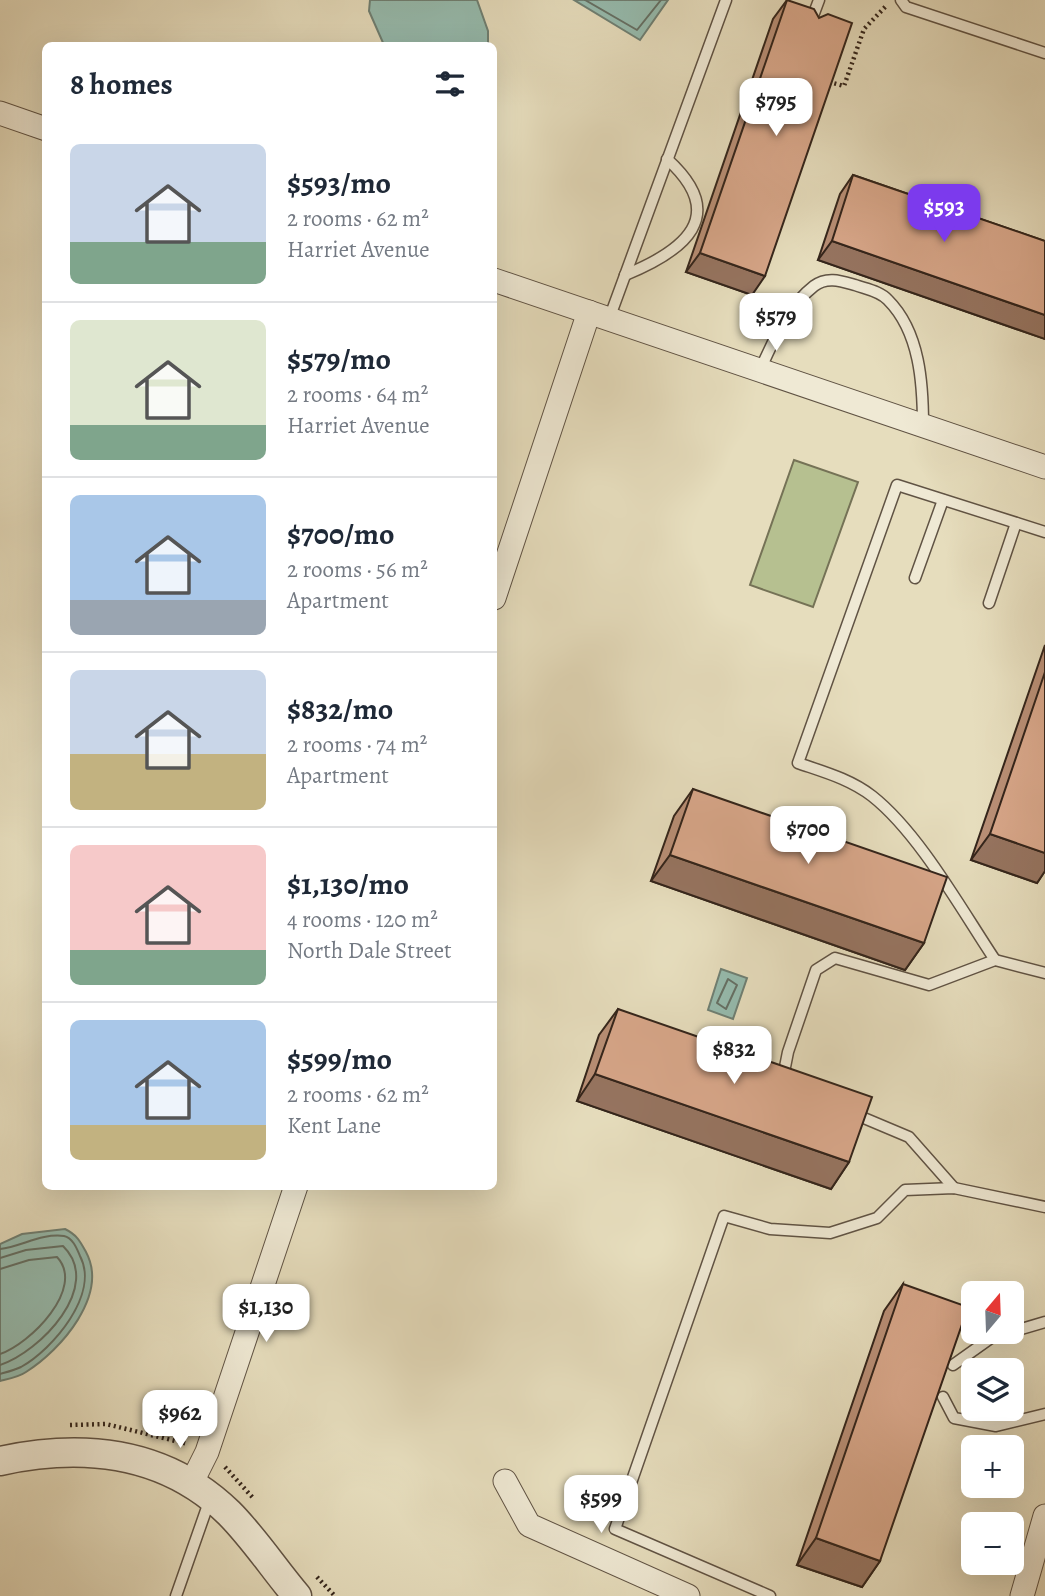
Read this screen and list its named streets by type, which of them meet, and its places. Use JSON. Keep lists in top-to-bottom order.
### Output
{
  "north": "top",
  "page": {
    "heading": "8 homes",
    "price": [
      "$795",
      "$593",
      "$579",
      "$700",
      "$832",
      "$1,130",
      "$962",
      "$599"
    ],
    "list": [
      {
        "name": "$593/mo",
        "note": "2 rooms · 62 m² · Harriet Avenue"
      },
      {
        "name": "$579/mo",
        "note": "2 rooms · 64 m² · Harriet Avenue"
      },
      {
        "name": "$700/mo",
        "note": "2 rooms · 56 m² · Apartment"
      },
      {
        "name": "$832/mo",
        "note": "2 rooms · 74 m² · Apartment"
      },
      {
        "name": "$1,130/mo",
        "note": "4 rooms · 120 m² · North Dale Street"
      },
      {
        "name": "$599/mo",
        "note": "2 rooms · 62 m² · Kent Lane"
      }
    ],
    "map_buttons": ["+", "−"]
  }
}
